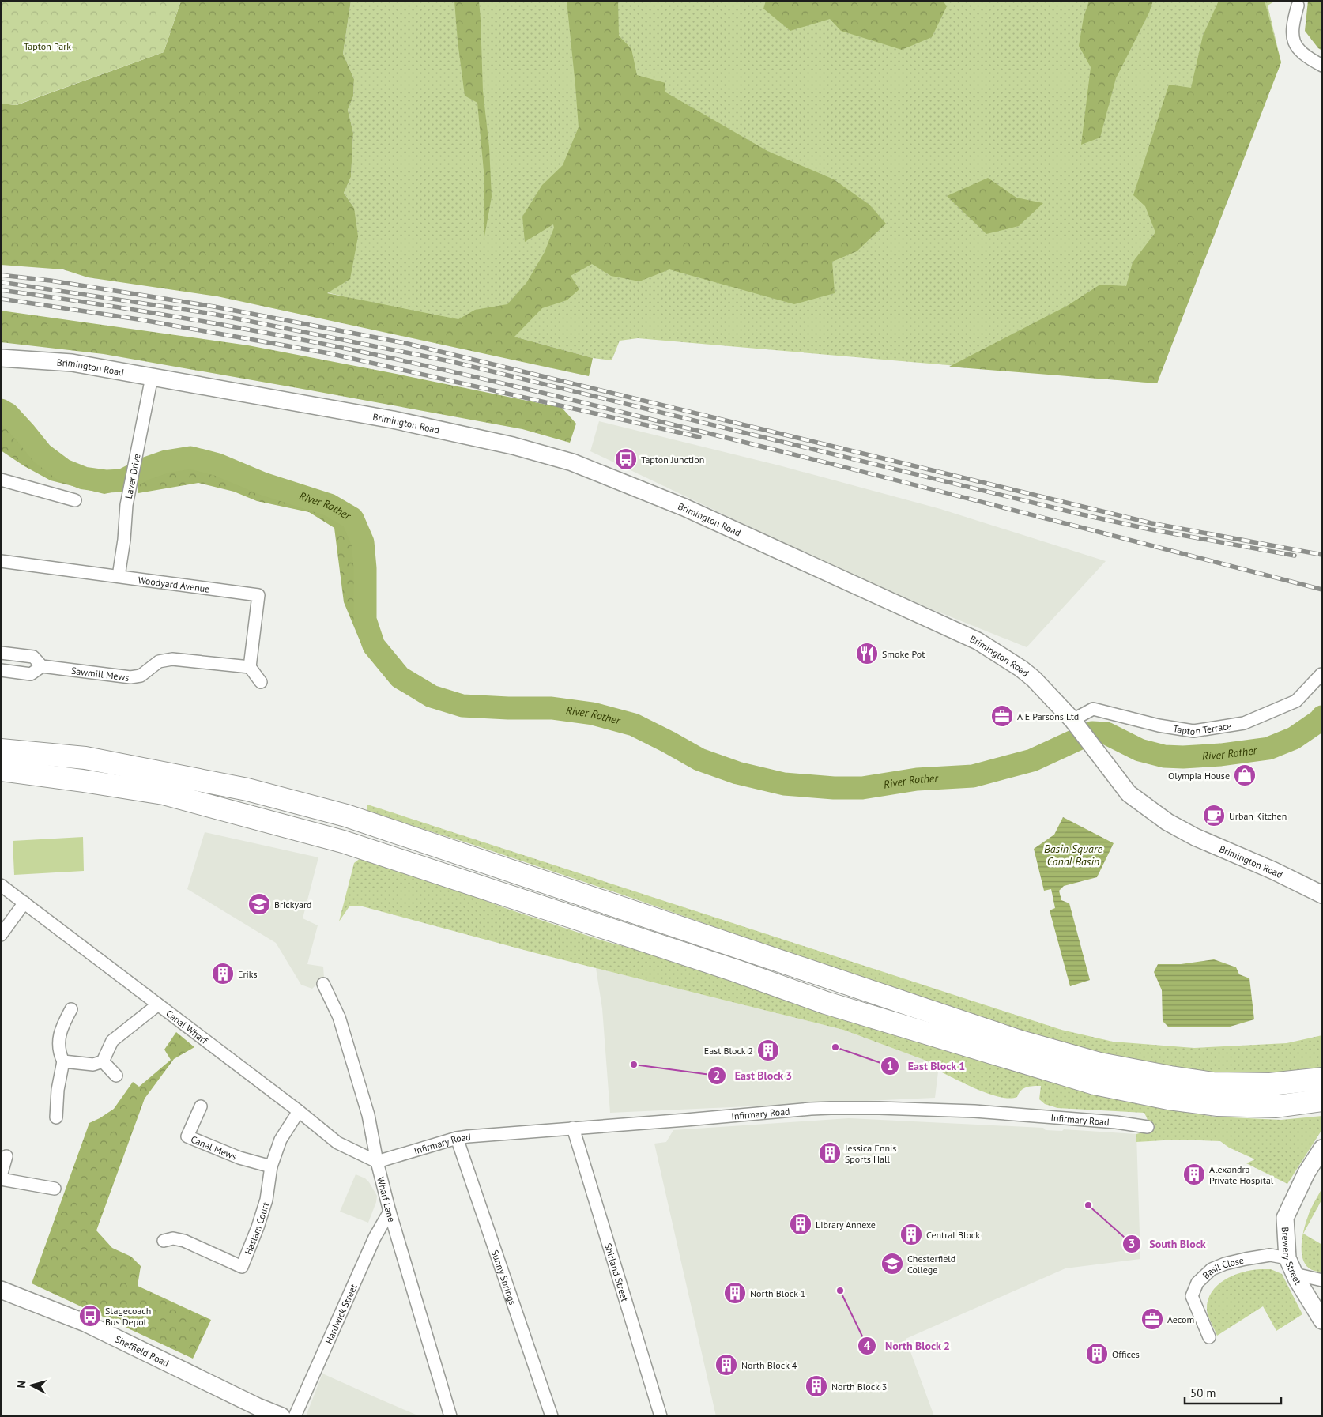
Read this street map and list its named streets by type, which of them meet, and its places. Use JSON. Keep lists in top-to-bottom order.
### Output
{
  "streets": {
    "main road": ["Brimington Road", "Brewery Street", "Sheffield Road"],
    "street": [
      "Laver Drive",
      "Woodyard Avenue",
      "Sawmill Mews",
      "Tapton Terrace",
      "Canal Wharf",
      "Infirmary Road",
      "Canal Mews",
      "Wharf Lane",
      "Haslam Court",
      "Basil Close",
      "Shirland Street",
      "Sunny Springs",
      "Hardwick Street"
    ]
  },
  "crossings": [
    ["Brimington Road", "Laver Drive"],
    ["Brimington Road", "Tapton Terrace"],
    ["Laver Drive", "Woodyard Avenue"],
    ["Woodyard Avenue", "Sawmill Mews"],
    ["Canal Wharf", "Infirmary Road"],
    ["Canal Wharf", "Wharf Lane"],
    ["Canal Wharf", "Haslam Court"],
    ["Infirmary Road", "Wharf Lane"],
    ["Infirmary Road", "Shirland Street"],
    ["Infirmary Road", "Sunny Springs"],
    ["Canal Mews", "Haslam Court"],
    ["Wharf Lane", "Hardwick Street"],
    ["Brewery Street", "Basil Close"]
  ],
  "water": ["River Rother", "Basin Square Canal Basin"],
  "parks": ["Tapton Park"],
  "places": {
    "bus stop": ["Tapton Junction", "Stagecoach Bus Depot"],
    "restaurant": ["Smoke Pot"],
    "office": ["A E Parsons Ltd", "Aecom"],
    "shop": ["Olympia House"],
    "cafe": ["Urban Kitchen"],
    "school or university": ["Brickyard", "Chesterfield College"],
    "building": [
      "Eriks",
      "East Block 2",
      "Jessica Ennis Sports Hall",
      "Alexandra Private Hospital",
      "Library Annexe",
      "Central Block",
      "North Block 1",
      "Offices",
      "North Block 4",
      "North Block 3"
    ],
    "other": [
      "East Block 1",
      "East Block 3",
      "South Block",
      "North Block 2"
    ]
  },
  "scale_bar": "50 m",
  "north": "left"
}
